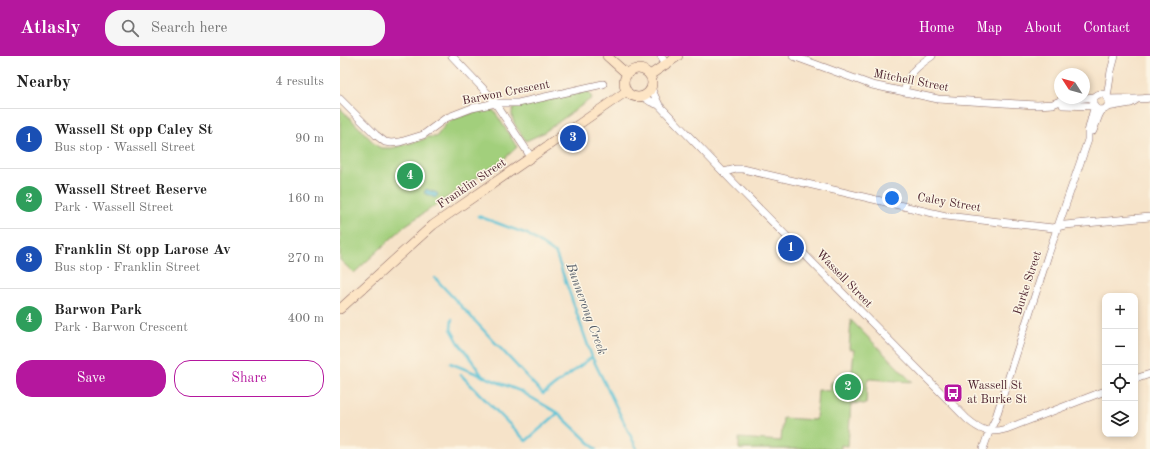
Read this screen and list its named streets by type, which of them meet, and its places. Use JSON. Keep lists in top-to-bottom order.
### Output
{
  "streets": {
    "street": [
      "Mitchell Street",
      "Barwon Crescent",
      "Franklin Street",
      "Caley Street",
      "Wassell Street",
      "Burke Street"
    ]
  },
  "crossings": [
    ["Mitchell Street", "Burke Street"],
    ["Franklin Street", "Wassell Street"],
    ["Caley Street", "Wassell Street"],
    ["Caley Street", "Burke Street"],
    ["Wassell Street", "Burke Street"]
  ],
  "water": ["Bunnerong Creek"],
  "places": {
    "bus stop": ["Wassell St at Burke St"]
  },
  "north": "top left",
  "page": {
    "header": "Atlasly",
    "search": "Search here",
    "nav": [
      "Home",
      "Map",
      "About",
      "Contact"
    ],
    "heading": ["Nearby", "4 results"],
    "list": [
      {
        "mark": "1",
        "name": "Wassell St opp Caley St",
        "note": "Bus stop · Wassell Street",
        "value": "90 m"
      },
      {
        "mark": "2",
        "name": "Wassell Street Reserve",
        "note": "Park · Wassell Street",
        "value": "160 m"
      },
      {
        "mark": "3",
        "name": "Franklin St opp Larose Av",
        "note": "Bus stop · Franklin Street",
        "value": "270 m"
      },
      {
        "mark": "4",
        "name": "Barwon Park",
        "note": "Park · Barwon Crescent",
        "value": "400 m"
      }
    ],
    "pins": [
      "3",
      "4",
      "1",
      "2"
    ],
    "map_buttons": ["+", "−"],
    "buttons": ["Save", "Share"]
  }
}
